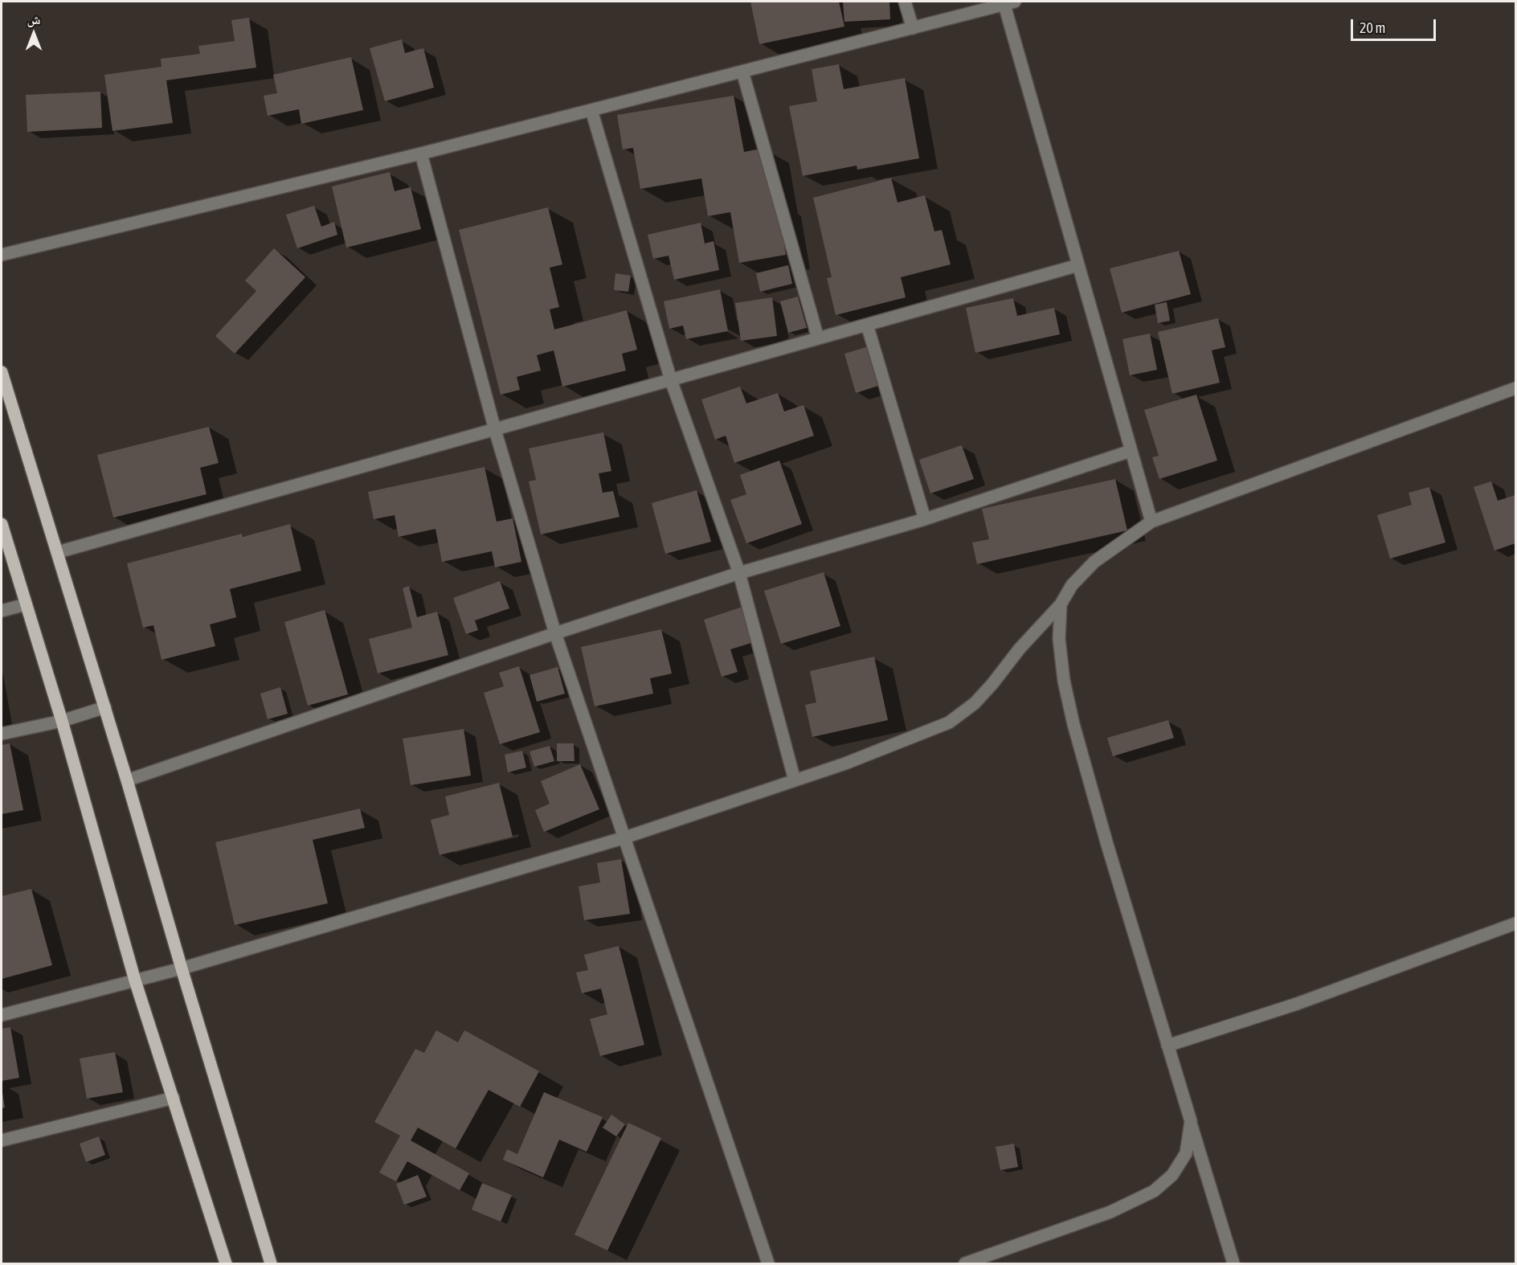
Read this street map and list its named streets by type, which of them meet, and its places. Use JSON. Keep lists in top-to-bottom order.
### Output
{
  "scale_bar": "20 m",
  "north": "top"
}
